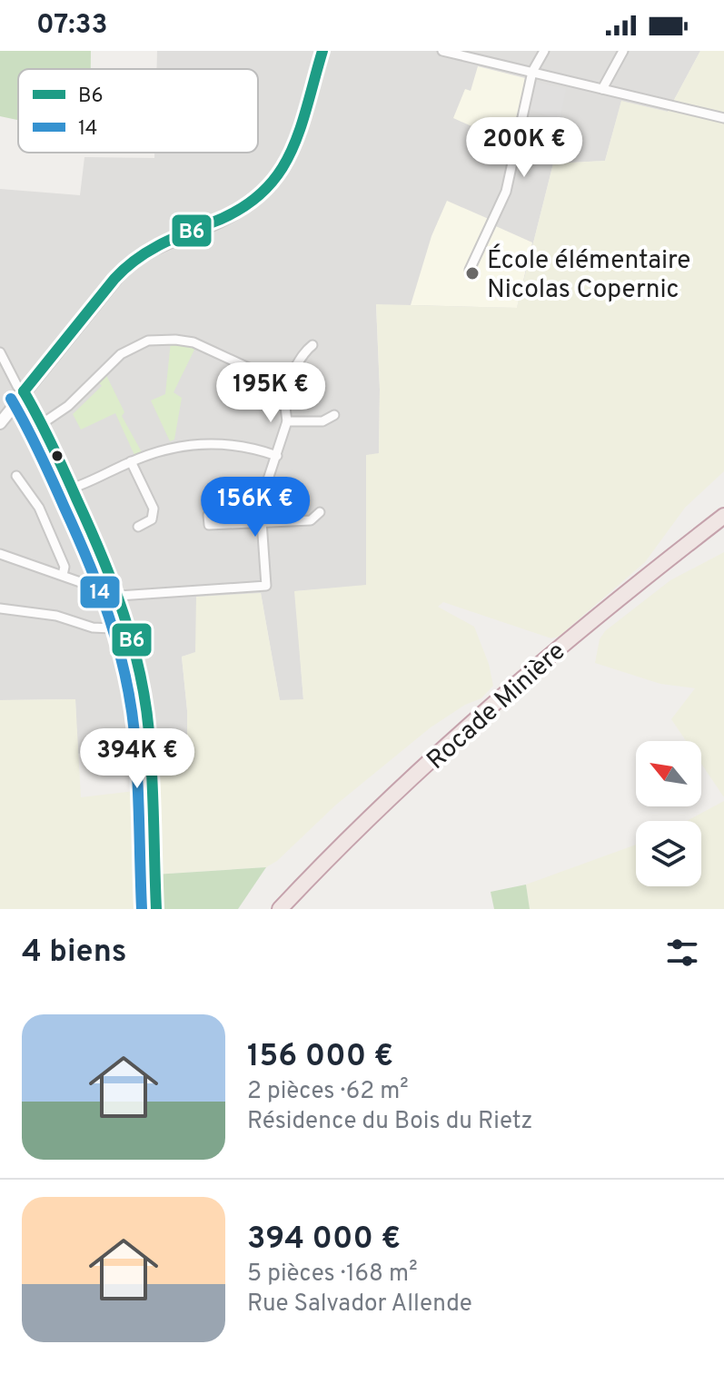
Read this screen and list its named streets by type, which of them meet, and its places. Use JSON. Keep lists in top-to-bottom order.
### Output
{
  "streets": {
    "highway": ["Rocade Minière"]
  },
  "places": ["École élémentaire Nicolas Copernic"],
  "lines": ["transit line B6", "transit line 14"],
  "legend": ["B6", "14"],
  "north": "top left",
  "page": {
    "status": "07:33",
    "price": [
      "200K €",
      "195K €",
      "156K €",
      "394K €"
    ],
    "heading": "4 biens",
    "list": [
      {
        "name": "156 000 €",
        "note": "2 pièces · 62 m² · Résidence du Bois du Rietz"
      },
      {
        "name": "394 000 €",
        "note": "5 pièces · 168 m² · Rue Salvador Allende"
      }
    ]
  }
}
